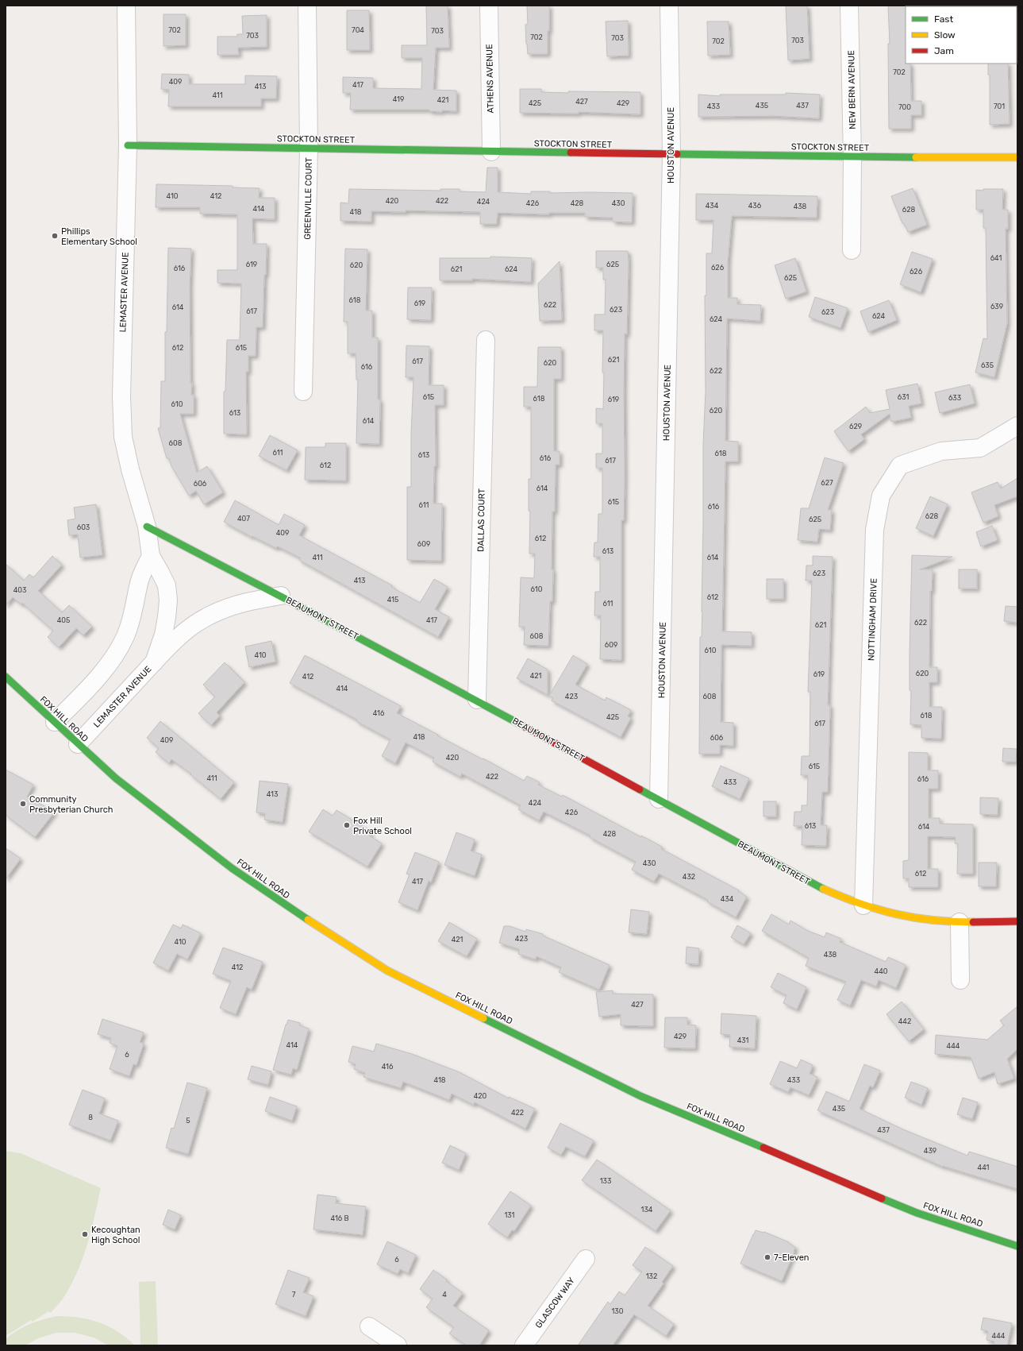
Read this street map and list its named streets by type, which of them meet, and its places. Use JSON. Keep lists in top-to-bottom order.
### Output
{
  "streets": {
    "street": [
      "ATHENS AVENUE",
      "NEW BERN AVENUE",
      "STOCKTON STREET",
      "HOUSTON AVENUE",
      "GREENVILLE COURT",
      "LEMASTER AVENUE",
      "DALLAS COURT",
      "BEAUMONT STREET",
      "NOTTINGHAM DRIVE",
      "FOX HILL ROAD",
      "GLASCOW WAY"
    ]
  },
  "crossings": [
    ["ATHENS AVENUE", "STOCKTON STREET"],
    ["NEW BERN AVENUE", "STOCKTON STREET"],
    ["STOCKTON STREET", "HOUSTON AVENUE"],
    ["STOCKTON STREET", "GREENVILLE COURT"],
    ["STOCKTON STREET", "LEMASTER AVENUE"],
    ["HOUSTON AVENUE", "BEAUMONT STREET"],
    ["LEMASTER AVENUE", "BEAUMONT STREET"],
    ["LEMASTER AVENUE", "FOX HILL ROAD"],
    ["DALLAS COURT", "BEAUMONT STREET"],
    ["BEAUMONT STREET", "NOTTINGHAM DRIVE"]
  ],
  "places": [
    "Phillips Elementary School",
    "Community Presbyterian Church",
    "Fox Hill Private School",
    "Kecoughtan High School",
    "7-Eleven"
  ],
  "house_numbers": [
    "702",
    "704",
    "703",
    "703",
    "702",
    "703",
    "703",
    "702",
    "702",
    "409",
    "417",
    "413",
    "411",
    "419",
    "421",
    "427",
    "425",
    "429",
    "435",
    "437",
    "433",
    "701",
    "700",
    "410",
    "412",
    "420",
    "422",
    "424",
    "426",
    "428",
    "430",
    "434",
    "436",
    "438",
    "414",
    "628",
    "418",
    "641",
    "619",
    "625",
    "620",
    "626",
    "616",
    "621",
    "624",
    "626",
    "625",
    "618",
    "619",
    "622",
    "639",
    "614",
    "623",
    "617",
    "623",
    "624",
    "624",
    "612",
    "615",
    "621",
    "617",
    "620",
    "635",
    "616",
    "622",
    "615",
    "631",
    "633",
    "618",
    "619",
    "610",
    "620",
    "613",
    "614",
    "629",
    "608",
    "611",
    "618",
    "613",
    "616",
    "617",
    "612",
    "627",
    "606",
    "614",
    "615",
    "611",
    "616",
    "628",
    "407",
    "625",
    "603",
    "409",
    "612",
    "609",
    "613",
    "411",
    "614",
    "623",
    "413",
    "610",
    "403",
    "612",
    "415",
    "611",
    "405",
    "417",
    "622",
    "621",
    "608",
    "609",
    "610",
    "410",
    "620",
    "619",
    "421",
    "412",
    "414",
    "423",
    "608",
    "416",
    "618",
    "425",
    "617",
    "418",
    "606",
    "409",
    "420",
    "615",
    "422",
    "411",
    "616",
    "433",
    "413",
    "424",
    "426",
    "613",
    "614",
    "428",
    "430",
    "612",
    "432",
    "417",
    "434",
    "423",
    "421",
    "410",
    "438",
    "412",
    "440",
    "427",
    "442",
    "429",
    "431",
    "414",
    "444",
    "6",
    "416",
    "418",
    "433",
    "420",
    "435",
    "422",
    "8",
    "5",
    "437",
    "439",
    "441",
    "133",
    "134",
    "131",
    "416 B",
    "6",
    "132",
    "7",
    "4",
    "130",
    "444"
  ],
  "legend": ["Fast", "Slow", "Jam"]
}
